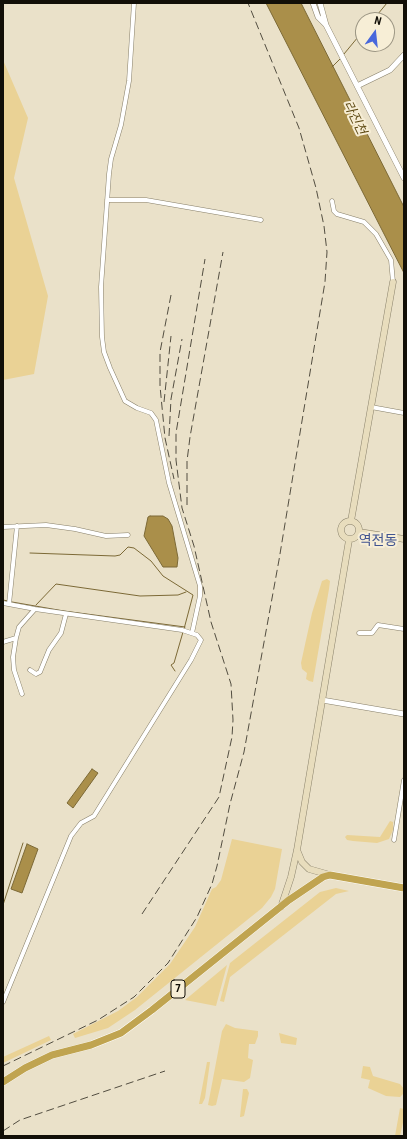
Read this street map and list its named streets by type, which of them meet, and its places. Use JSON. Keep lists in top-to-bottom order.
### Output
{
  "streets": {
    "highway": ["7"]
  },
  "districts": ["역전동"],
  "water": ["라진천"],
  "north": "top"
}
